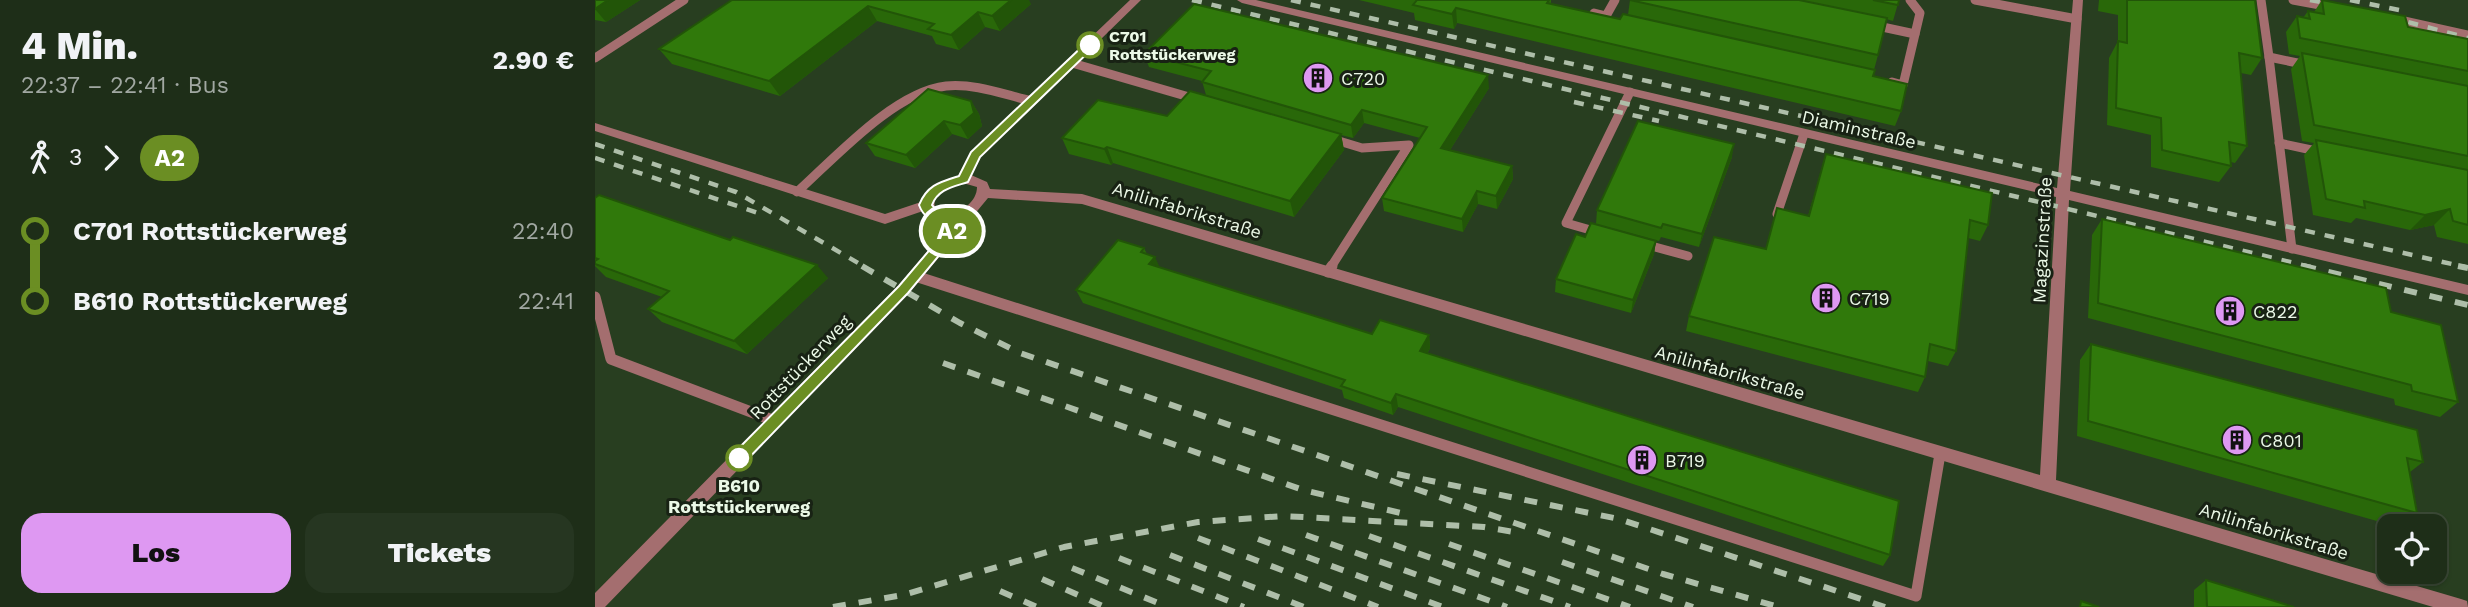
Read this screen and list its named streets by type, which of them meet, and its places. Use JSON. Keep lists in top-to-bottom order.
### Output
{
  "streets": {
    "street": [
      "Diaminstraße",
      "Anilinfabrikstraße",
      "Magazinstraße",
      "Rottstückerweg"
    ]
  },
  "crossings": [
    ["Diaminstraße", "Magazinstraße"],
    ["Anilinfabrikstraße", "Magazinstraße"],
    ["Anilinfabrikstraße", "Rottstückerweg"]
  ],
  "places": {
    "other": ["C701 Rottstückerweg", "B610 Rottstückerweg"],
    "building": [
      "C720",
      "C719",
      "C822",
      "C801",
      "B719"
    ]
  },
  "lines": ["bus line A2"],
  "page": {
    "heading": ["4 Min.", "22:37 – 22:41 · Bus", "2.90 €"],
    "on_map": "A2",
    "legs": ["3", "A2"],
    "list": [
      {
        "name": "C701 Rottstückerweg",
        "value": "22:40"
      },
      {
        "name": "B610 Rottstückerweg",
        "value": "22:41"
      }
    ],
    "buttons": ["Los", "Tickets"]
  }
}
